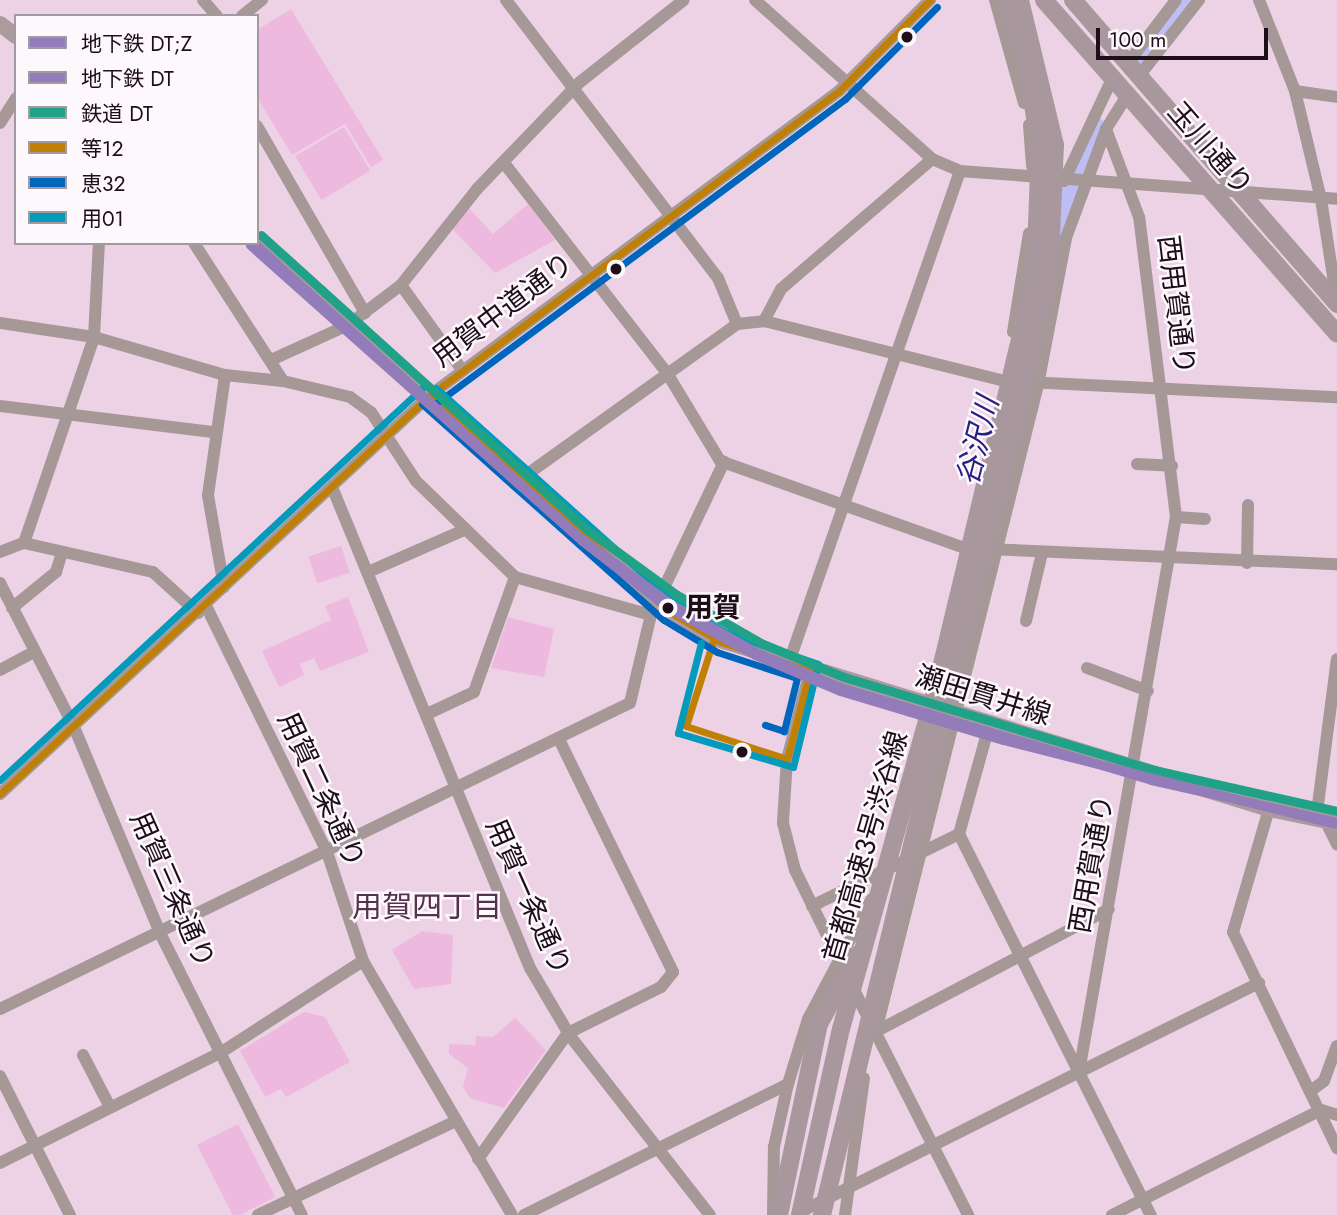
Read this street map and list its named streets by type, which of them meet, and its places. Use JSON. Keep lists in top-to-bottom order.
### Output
{
  "streets": {
    "highway": ["玉川通り", "首都高速3号渋谷線"],
    "main road": ["瀬田貫井線"],
    "street": [
      "西用賀通り",
      "用賀中道通り",
      "用賀二条通り",
      "用賀三条通り",
      "用賀一条通り"
    ]
  },
  "crossings": [
    ["西用賀通り", "瀬田貫井線"],
    ["用賀中道通り", "瀬田貫井線"],
    ["用賀中道通り", "用賀二条通り"],
    ["用賀中道通り", "用賀三条通り"],
    ["用賀中道通り", "用賀一条通り"]
  ],
  "districts": ["用賀四丁目"],
  "water": ["谷沢川"],
  "places": ["用賀"],
  "lines": [
    "transit line 等12",
    "transit line 恵32",
    "rail line DT",
    "metro line DT;Z",
    "metro line DT",
    "transit line 用01"
  ],
  "legend": [
    "地下鉄 DT;Z",
    "地下鉄 DT",
    "鉄道 DT",
    "等12",
    "恵32",
    "用01"
  ],
  "scale_bar": "100 m"
}
